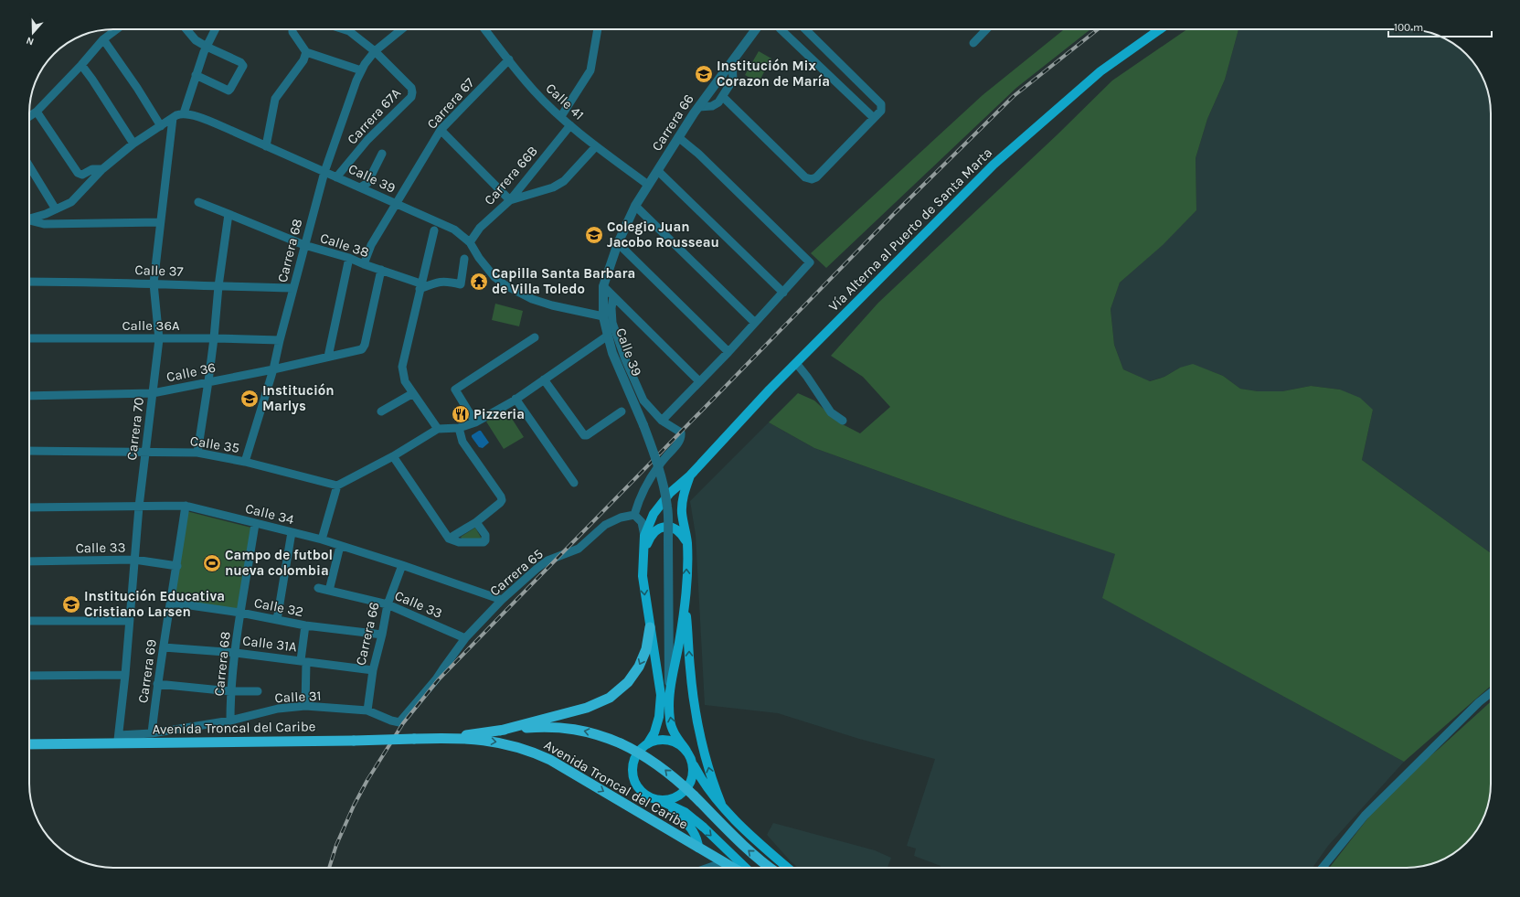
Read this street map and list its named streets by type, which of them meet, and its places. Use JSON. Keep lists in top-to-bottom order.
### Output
{
  "streets": {
    "highway": ["Avenida Troncal del Caribe"],
    "main road": ["Vía Alterna al Puerto de Santa Marta"],
    "street": [
      "Calle 41",
      "Carrera 67",
      "Carrera 67A",
      "Carrera 66",
      "Carrera 66B",
      "Calle 39",
      "Calle 38",
      "Carrera 68",
      "Calle 37",
      "Calle 36A",
      "Calle 36",
      "Carrera 70",
      "Calle 35",
      "Calle 34",
      "Calle 33",
      "Carrera 65",
      "Calle 32",
      "Calle 31A",
      "Carrera 69",
      "Calle 31"
    ]
  },
  "crossings": [
    ["Calle 41", "Carrera 67"],
    ["Calle 41", "Carrera 66"],
    ["Calle 41", "Carrera 66B"],
    ["Carrera 67", "Calle 39"],
    ["Carrera 67", "Calle 38"],
    ["Carrera 67A", "Calle 39"],
    ["Carrera 67A", "Carrera 68"],
    ["Carrera 66", "Calle 39"],
    ["Carrera 66", "Calle 34"],
    ["Carrera 66", "Calle 33"],
    ["Carrera 66", "Calle 32"],
    ["Carrera 66", "Calle 31A"],
    ["Carrera 66", "Calle 31"],
    ["Carrera 66B", "Calle 39"],
    ["Calle 39", "Vía Alterna al Puerto de Santa Marta"],
    ["Calle 39", "Carrera 68"],
    ["Calle 38", "Carrera 68"],
    ["Calle 38", "Calle 36"],
    ["Carrera 68", "Calle 37"],
    ["Carrera 68", "Calle 36A"],
    ["Carrera 68", "Calle 36"],
    ["Carrera 68", "Calle 35"],
    ["Carrera 68", "Calle 34"],
    ["Carrera 68", "Calle 32"],
    ["Carrera 68", "Calle 31A"],
    ["Carrera 68", "Calle 31"],
    ["Calle 37", "Carrera 70"],
    ["Calle 36A", "Carrera 70"],
    ["Calle 36", "Carrera 70"],
    ["Carrera 70", "Calle 35"],
    ["Carrera 70", "Calle 34"],
    ["Carrera 70", "Calle 33"],
    ["Carrera 70", "Calle 31"],
    ["Carrera 70", "Avenida Troncal del Caribe"],
    ["Calle 34", "Carrera 65"],
    ["Calle 34", "Carrera 69"],
    ["Calle 33", "Carrera 65"],
    ["Calle 33", "Carrera 69"],
    ["Carrera 65", "Calle 31"],
    ["Calle 32", "Carrera 69"],
    ["Calle 31A", "Carrera 69"],
    ["Carrera 69", "Calle 31"],
    ["Calle 31", "Avenida Troncal del Caribe"]
  ],
  "places": {
    "school or university": [
      "Institución Mix Corazon de María",
      "Colegio Juan Jacobo Rousseau",
      "Institución Marlys",
      "Institución Educativa Cristiano Larsen"
    ],
    "temple": ["Capilla Santa Barbara de Villa Toledo"],
    "restaurant": ["Pizzeria"],
    "sports": ["Campo de futbol nueva colombia"]
  },
  "scale_bar": "100 m",
  "north": "bottom"
}
